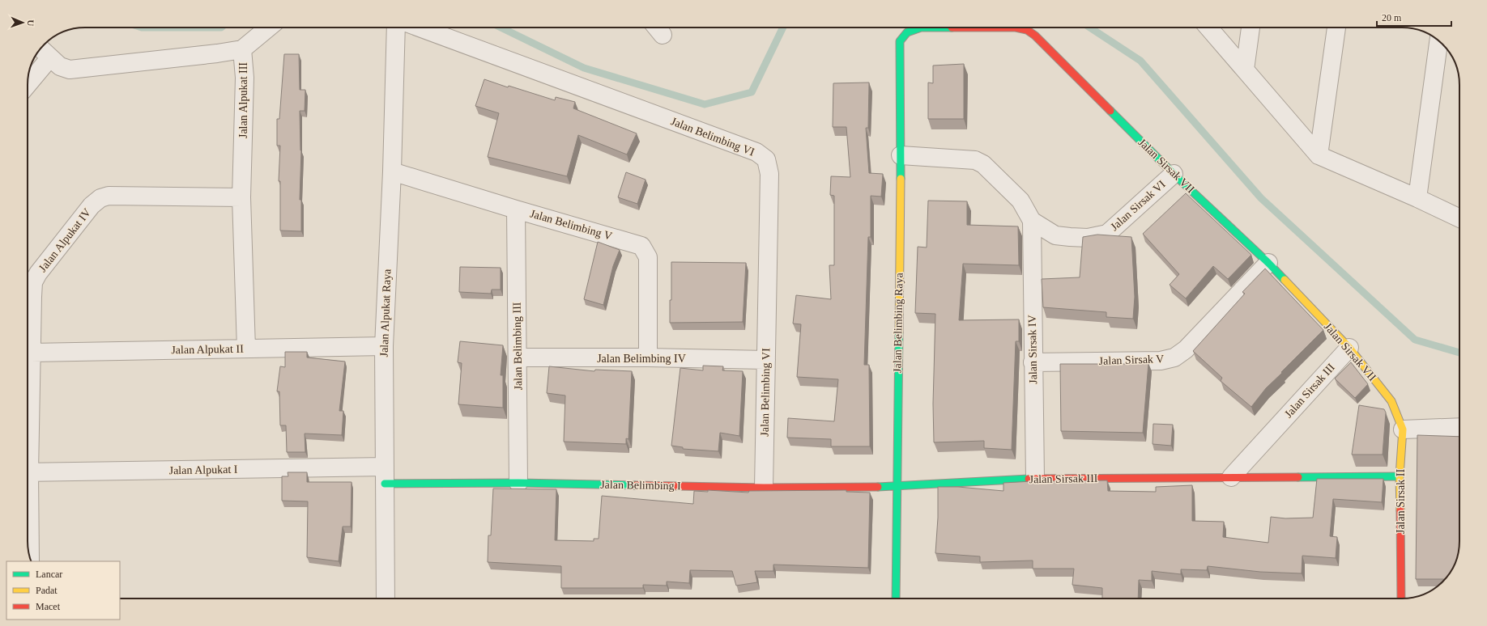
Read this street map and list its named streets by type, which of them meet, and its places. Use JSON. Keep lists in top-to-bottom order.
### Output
{
  "streets": {
    "street": [
      "Jalan Alpukat III",
      "Jalan Belimbing VI",
      "Jalan Sirsak VII",
      "Jalan Sirsak VI",
      "Jalan Belimbing V",
      "Jalan Alpukat IV",
      "Jalan Alpukat Raya",
      "Jalan Belimbing Raya",
      "Jalan Belimbing III",
      "Jalan Alpukat II",
      "Jalan Sirsak IV",
      "Jalan Belimbing IV",
      "Jalan Sirsak V",
      "Jalan Sirsak III",
      "Jalan Alpukat I",
      "Jalan Belimbing I",
      "Jalan Sirsak II"
    ]
  },
  "crossings": [
    ["Jalan Alpukat III", "Jalan Alpukat IV"],
    ["Jalan Alpukat III", "Jalan Alpukat II"],
    ["Jalan Belimbing VI", "Jalan Belimbing IV"],
    ["Jalan Belimbing VI", "Jalan Belimbing I"],
    ["Jalan Sirsak VII", "Jalan Sirsak VI"],
    ["Jalan Sirsak VII", "Jalan Belimbing Raya"],
    ["Jalan Sirsak VII", "Jalan Sirsak V"],
    ["Jalan Sirsak VII", "Jalan Sirsak III"],
    ["Jalan Sirsak VII", "Jalan Sirsak II"],
    ["Jalan Sirsak VI", "Jalan Belimbing Raya"],
    ["Jalan Sirsak VI", "Jalan Sirsak IV"],
    ["Jalan Belimbing V", "Jalan Alpukat Raya"],
    ["Jalan Belimbing V", "Jalan Belimbing III"],
    ["Jalan Belimbing V", "Jalan Belimbing IV"],
    ["Jalan Alpukat IV", "Jalan Alpukat II"],
    ["Jalan Alpukat Raya", "Jalan Alpukat II"],
    ["Jalan Alpukat Raya", "Jalan Alpukat I"],
    ["Jalan Alpukat Raya", "Jalan Belimbing I"],
    ["Jalan Belimbing Raya", "Jalan Sirsak III"],
    ["Jalan Belimbing Raya", "Jalan Belimbing I"],
    ["Jalan Belimbing III", "Jalan Belimbing IV"],
    ["Jalan Belimbing III", "Jalan Belimbing I"],
    ["Jalan Sirsak IV", "Jalan Sirsak V"],
    ["Jalan Sirsak IV", "Jalan Sirsak III"],
    ["Jalan Sirsak III", "Jalan Belimbing I"],
    ["Jalan Sirsak III", "Jalan Sirsak II"],
    ["Jalan Alpukat I", "Jalan Belimbing I"]
  ],
  "legend": ["Lancar", "Padat", "Macet"],
  "scale_bar": "20 m",
  "north": "right"
}
